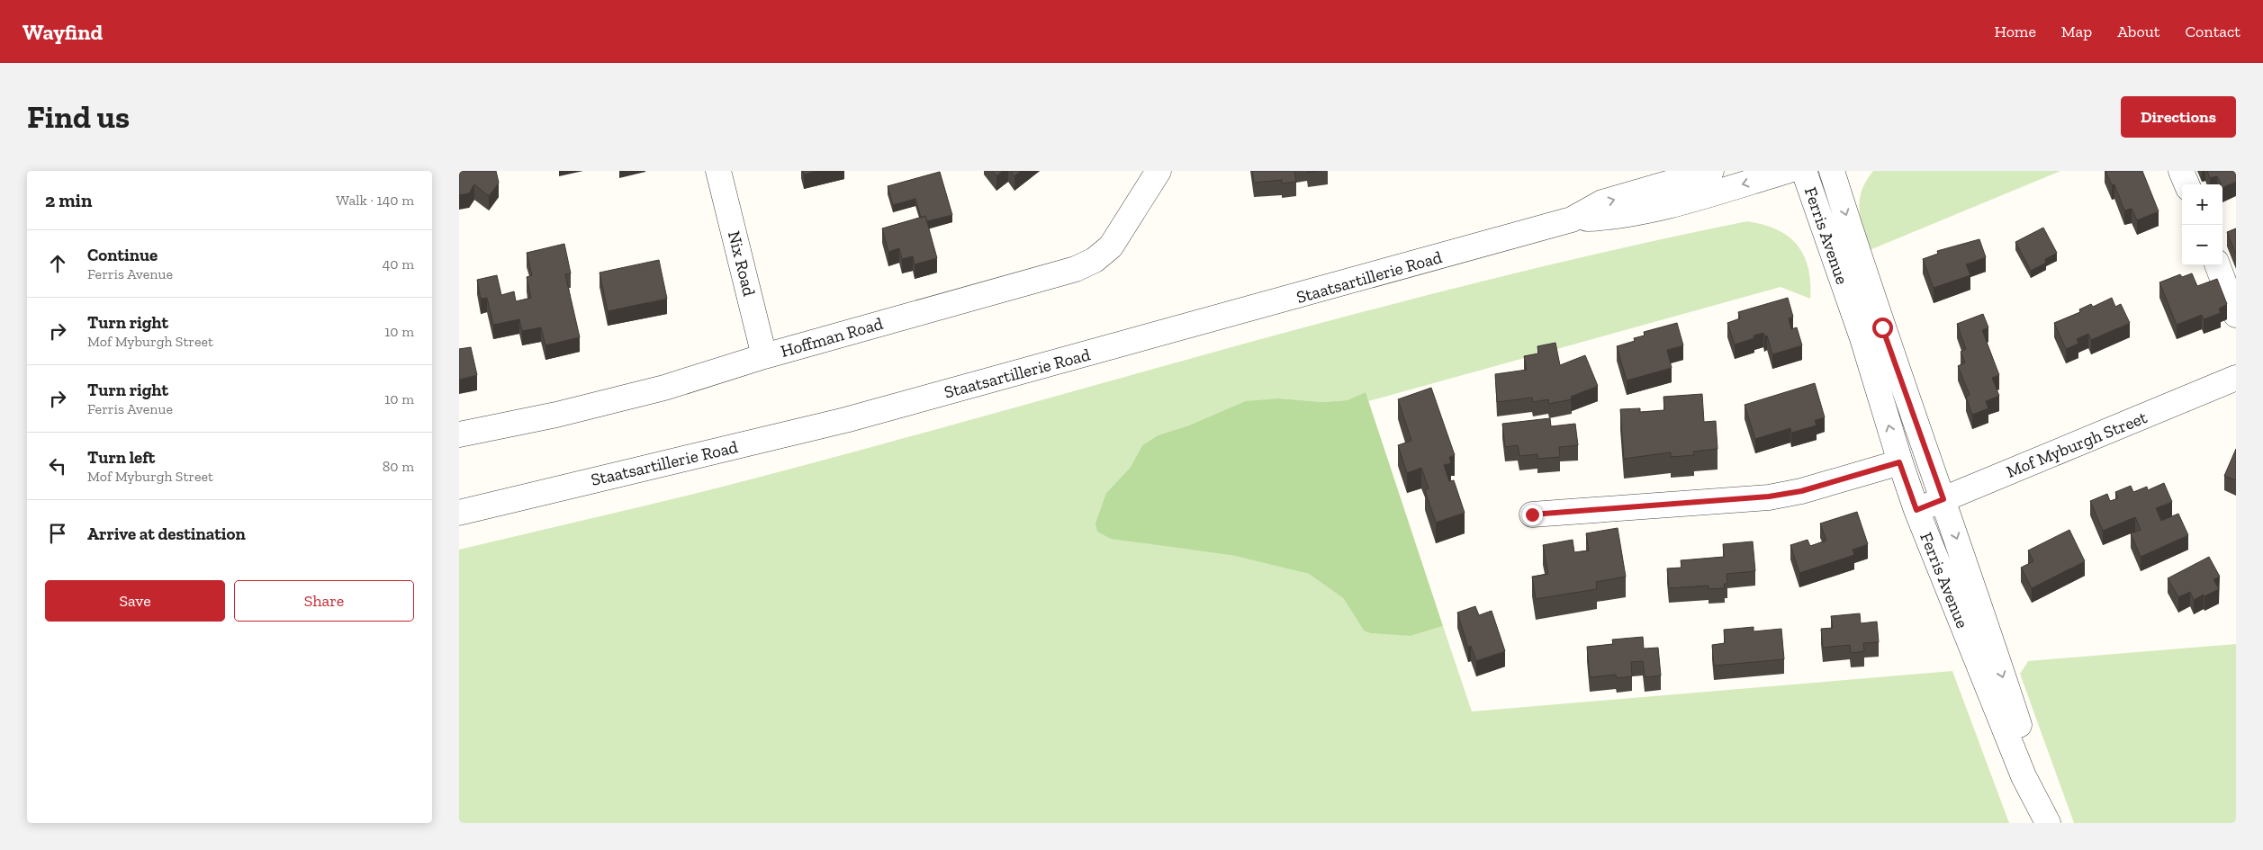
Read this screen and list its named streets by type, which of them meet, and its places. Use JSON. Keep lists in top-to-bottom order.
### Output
{
  "streets": {
    "street": [
      "Ferris Avenue",
      "Nix Road",
      "Staatsartillerie Road",
      "Hoffman Road",
      "Mof Myburgh Street"
    ]
  },
  "crossings": [
    ["Ferris Avenue", "Mof Myburgh Street"],
    ["Nix Road", "Hoffman Road"]
  ],
  "page": {
    "header": "Wayfind",
    "nav": [
      "Home",
      "Map",
      "About",
      "Contact"
    ],
    "buttons": [
      "Directions",
      ["Save", "Share"]
    ],
    "title": "Find us",
    "heading": ["2 min", "Walk · 140 m"],
    "map_buttons": ["+", "−"],
    "list": [
      ["Continue", "Ferris Avenue", "40 m"],
      ["Turn right", "Mof Myburgh Street", "10 m"],
      ["Turn right", "Ferris Avenue", "10 m"],
      ["Turn left", "Mof Myburgh Street", "80 m"],
      "Arrive at destination"
    ]
  }
}
